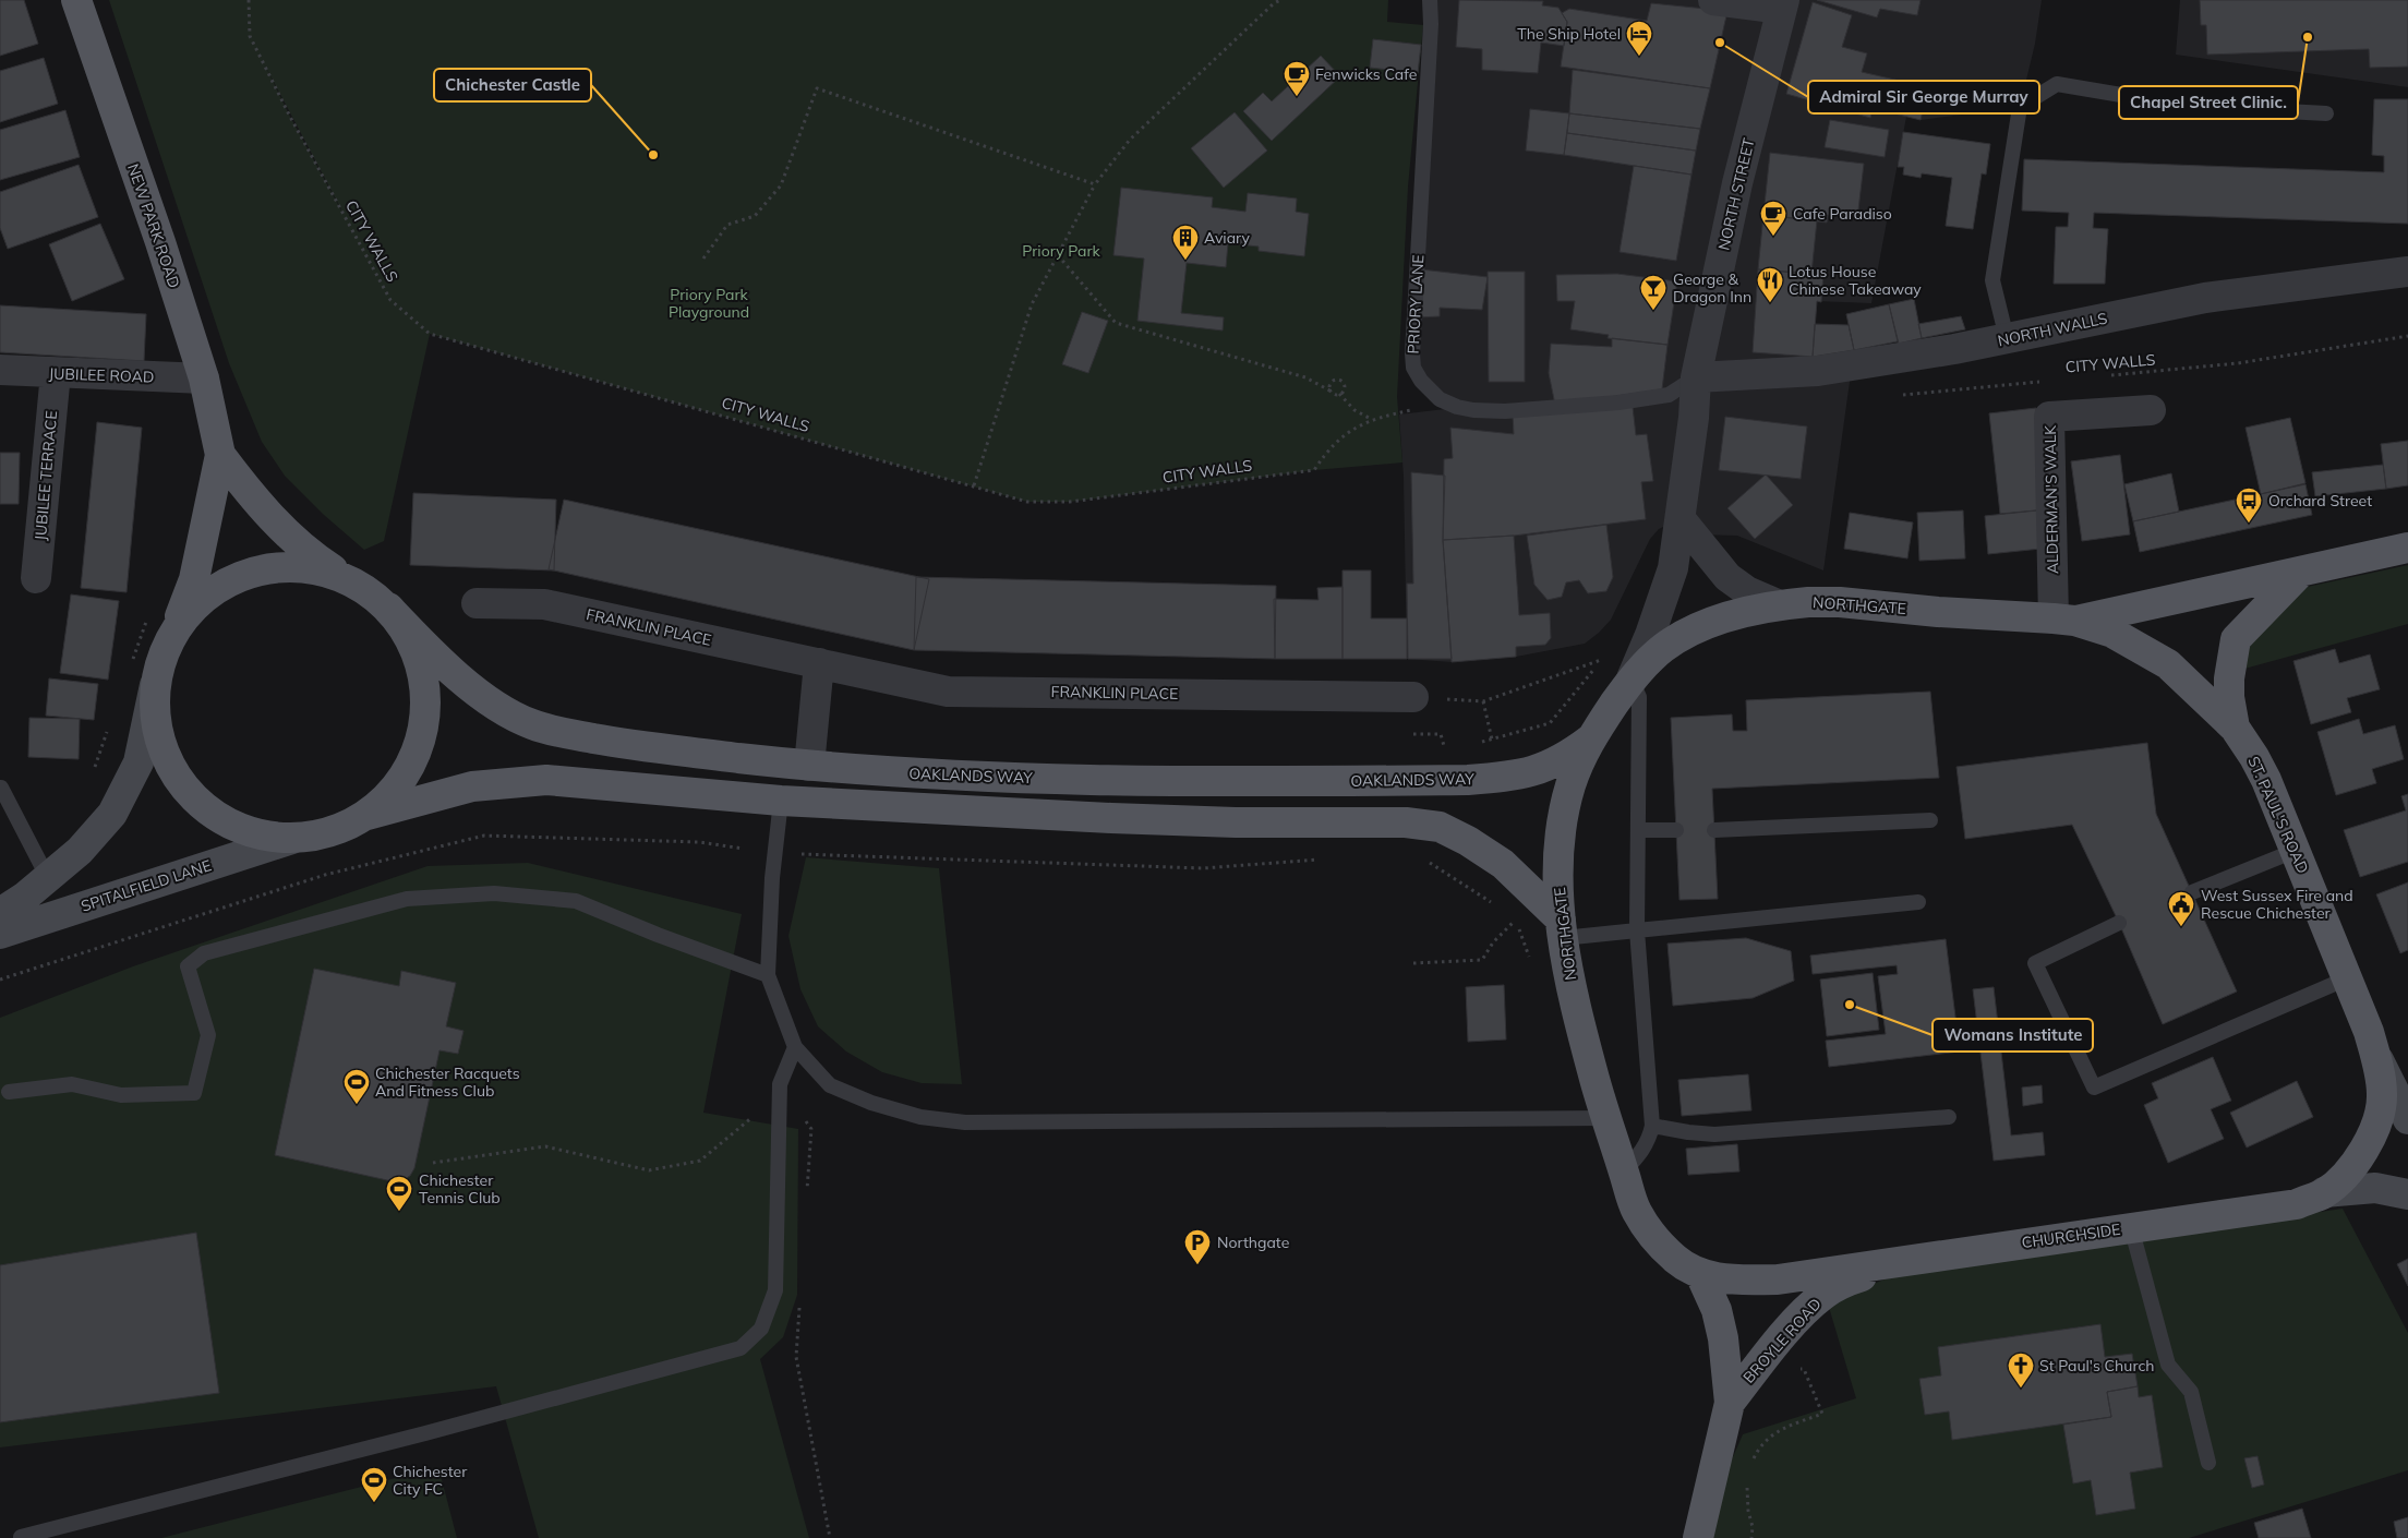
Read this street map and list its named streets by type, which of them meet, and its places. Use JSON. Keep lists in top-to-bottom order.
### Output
{
  "streets": {
    "main road": [
      "NEW PARK ROAD",
      "NORTHGATE",
      "OAKLANDS WAY",
      "ST. PAUL'S ROAD",
      "SPITALFIELD LANE",
      "CHURCHSIDE",
      "BROYLE ROAD"
    ],
    "street": [
      "NORTH STREET",
      "NORTH WALLS",
      "JUBILEE ROAD",
      "JUBILEE TERRACE",
      "ALDERMAN'S WALK",
      "FRANKLIN PLACE"
    ],
    "lane": ["PRIORY LANE"],
    "path": ["CITY WALLS"]
  },
  "crossings": [
    ["NORTH STREET", "PRIORY LANE"],
    ["NORTH STREET", "NORTH WALLS"],
    ["NORTH STREET", "NORTHGATE"],
    ["NEW PARK ROAD", "JUBILEE ROAD"],
    ["CITY WALLS", "PRIORY LANE"],
    ["PRIORY LANE", "NORTH WALLS"],
    ["JUBILEE ROAD", "JUBILEE TERRACE"],
    ["ALDERMAN'S WALK", "NORTHGATE"],
    ["NORTHGATE", "OAKLANDS WAY"],
    ["NORTHGATE", "ST. PAUL'S ROAD"],
    ["NORTHGATE", "CHURCHSIDE"],
    ["NORTHGATE", "BROYLE ROAD"],
    ["ST. PAUL'S ROAD", "CHURCHSIDE"],
    ["CHURCHSIDE", "BROYLE ROAD"]
  ],
  "parks": ["Priory Park", "Priory Park Playground"],
  "places": {
    "other": [
      "Chapel Street Clinic.",
      "Admiral Sir George Murray",
      "Chichester Castle",
      "Womans Institute"
    ],
    "hotel": ["The Ship Hotel"],
    "cafe": ["Fenwicks Cafe", "Cafe Paradiso"],
    "building": ["Aviary"],
    "restaurant": ["Lotus House Chinese Takeaway"],
    "bar": ["George & Dragon Inn"],
    "bus stop": ["Orchard Street"],
    "public building": ["West Sussex Fire and Rescue Chichester"],
    "sports": ["Chichester Racquets And Fitness Club", "Chichester Tennis Club", "Chichester City FC"],
    "parking": ["Northgate"],
    "church": ["St Paul's Church"]
  }
}
